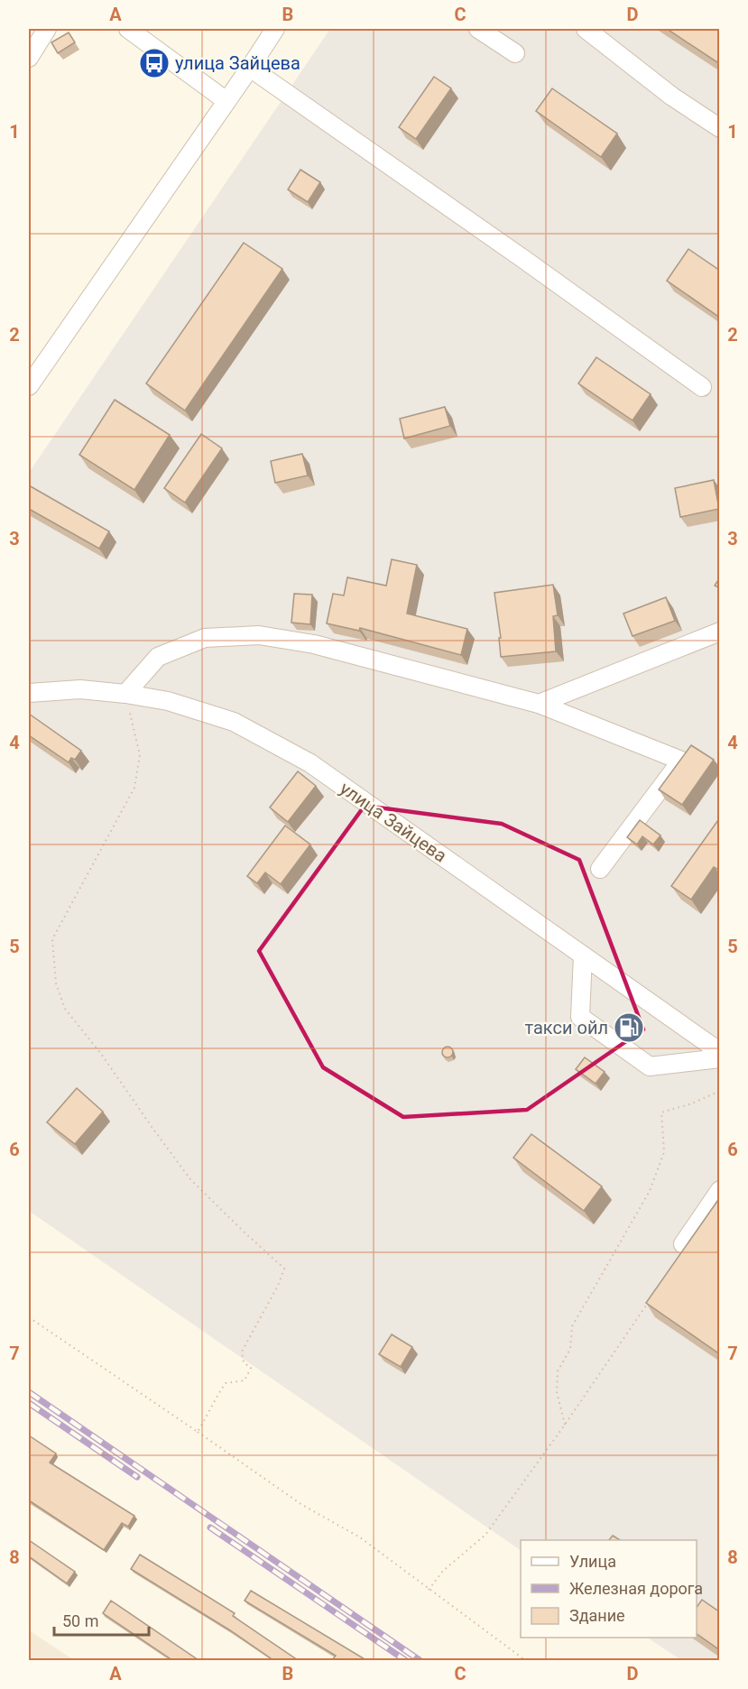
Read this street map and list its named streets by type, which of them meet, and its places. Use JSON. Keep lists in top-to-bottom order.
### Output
{
  "streets": {
    "street": ["улица Зайцева"]
  },
  "places": {
    "bus stop": ["улица Зайцева"],
    "fuel station": ["такси ойл"]
  },
  "legend": ["Улица", "Железная дорога", "Здание"],
  "scale_bar": "50 m",
  "grid": {
    "columns": [
      "A",
      "B",
      "C",
      "D"
    ],
    "rows": [
      "1",
      "2",
      "3",
      "4",
      "5",
      "6",
      "7",
      "8"
    ]
  }
}
